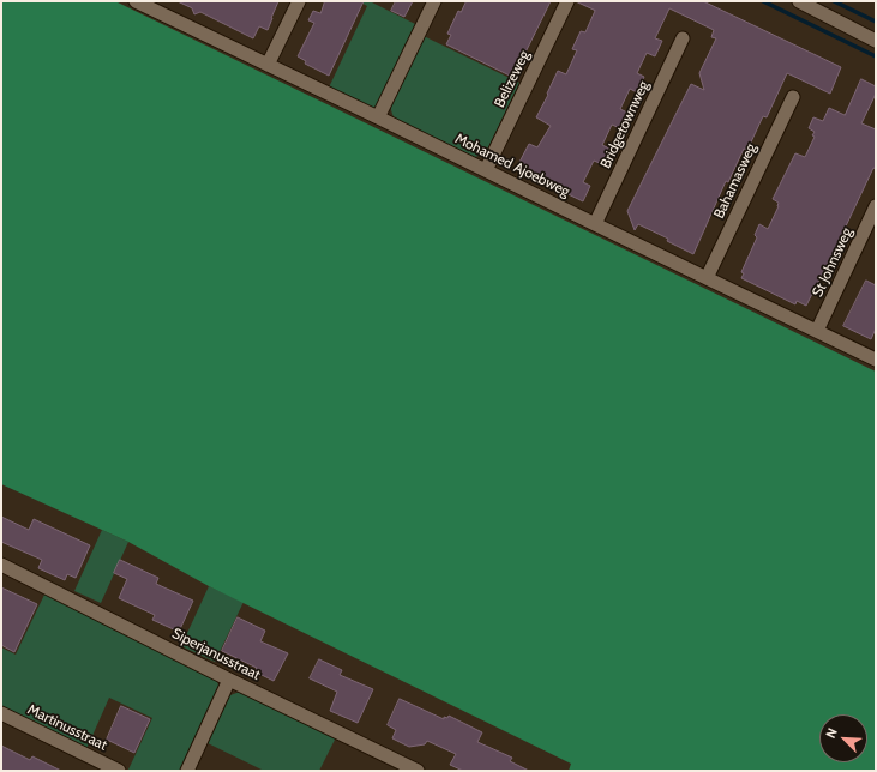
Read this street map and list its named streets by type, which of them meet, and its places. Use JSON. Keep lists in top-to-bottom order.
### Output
{
  "streets": {
    "street": [
      "Belizeweg",
      "Bridgetownweg",
      "Mohamed Ajoebweg",
      "Bahamasweg",
      "St Johnsweg",
      "Siperjanusstraat",
      "Martinusstraat"
    ]
  },
  "crossings": [
    ["Belizeweg", "Mohamed Ajoebweg"],
    ["Bridgetownweg", "Mohamed Ajoebweg"],
    ["Mohamed Ajoebweg", "Bahamasweg"],
    ["Mohamed Ajoebweg", "St Johnsweg"]
  ],
  "north": "top left"
}
